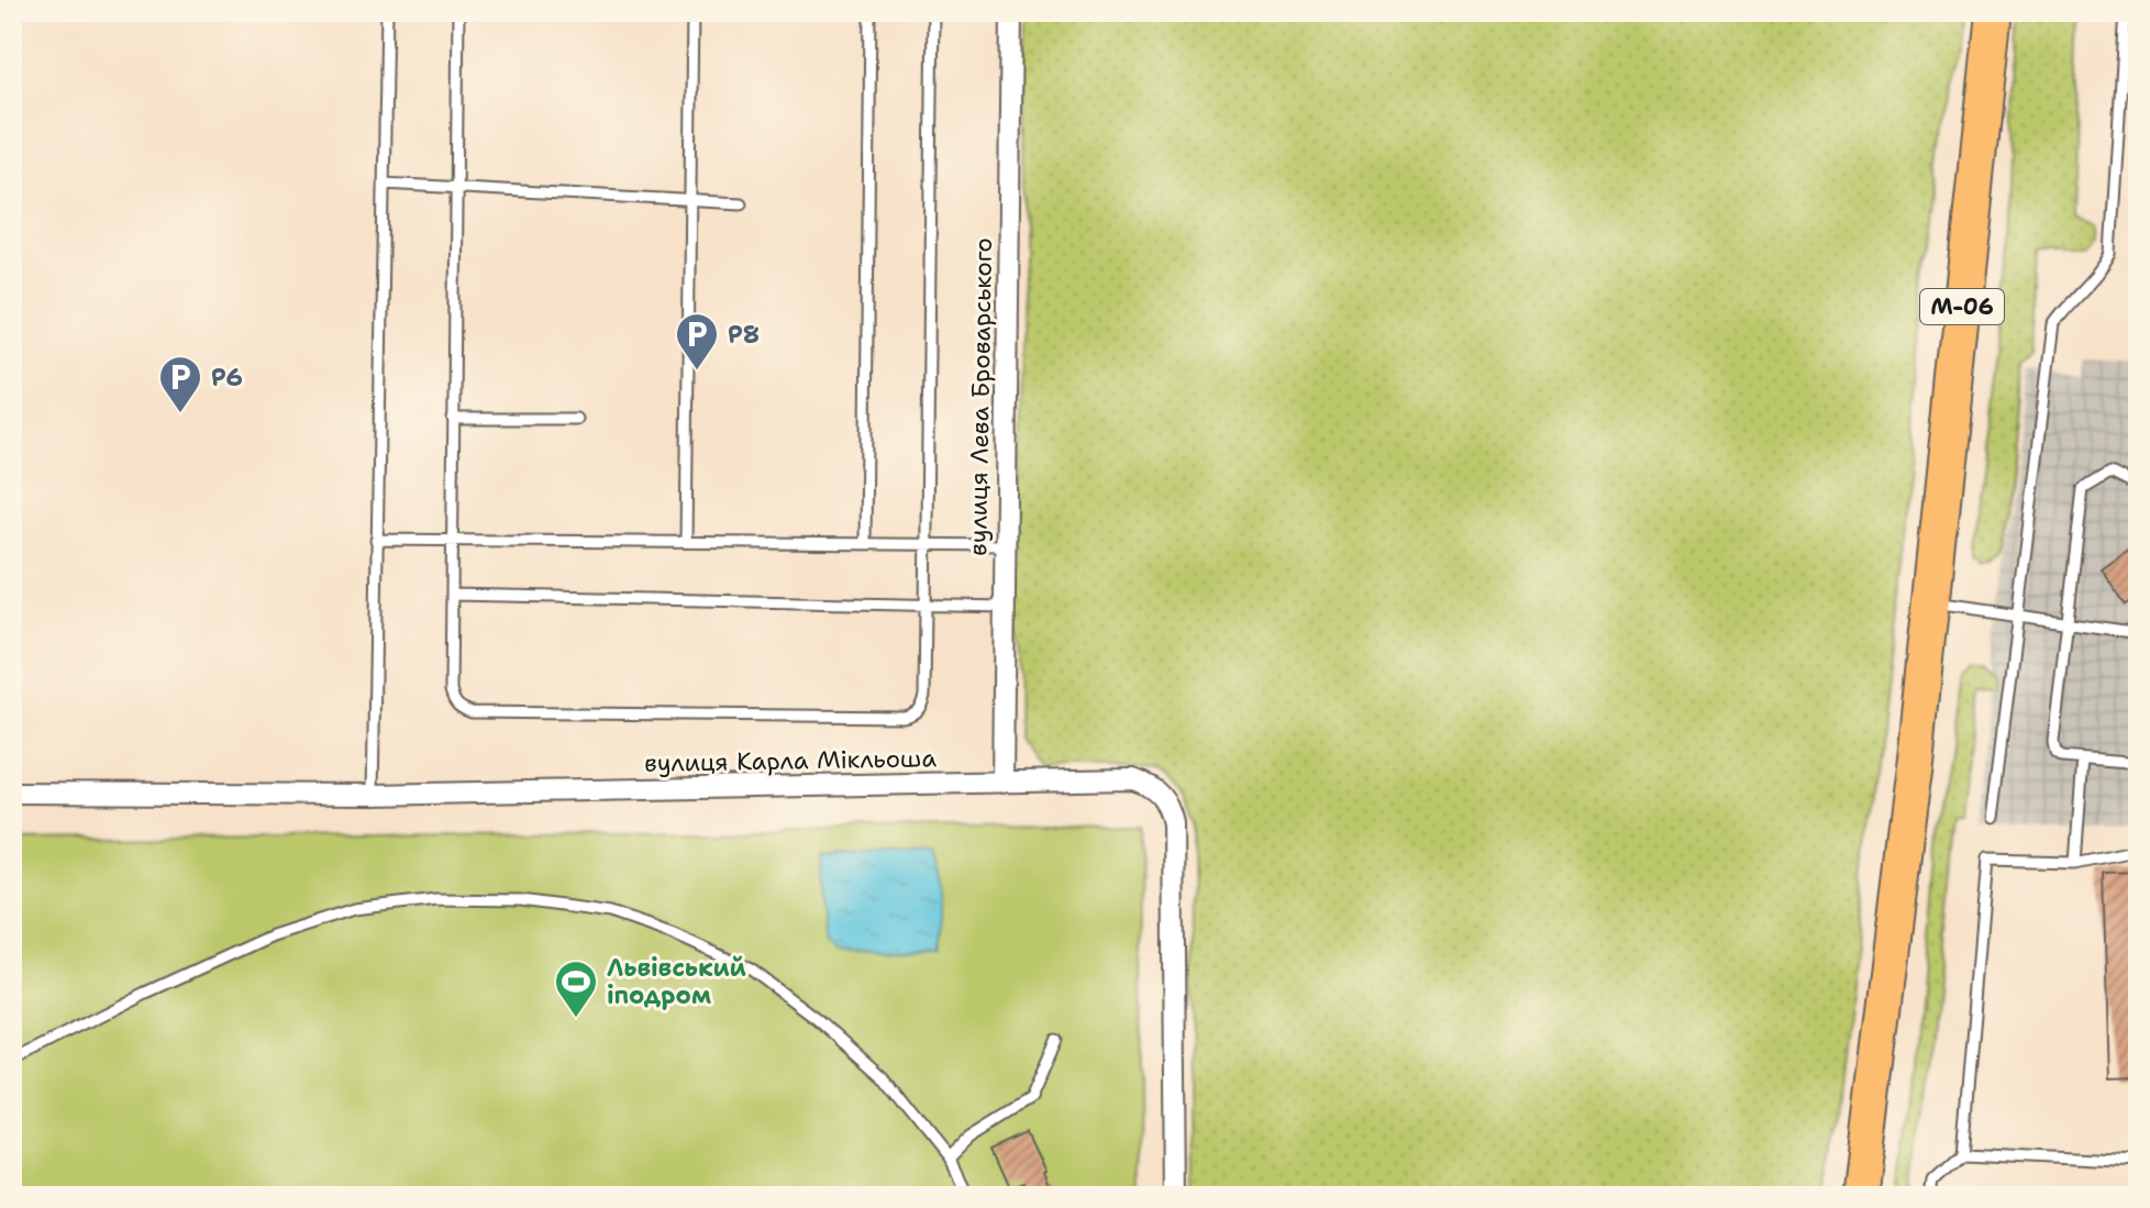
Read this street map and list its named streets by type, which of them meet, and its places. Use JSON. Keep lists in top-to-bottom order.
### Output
{
  "streets": {
    "highway": ["М-06"],
    "street": ["вулиця Лева Броварського", "вулиця Карла Мікльоша"]
  },
  "crossings": [
    ["вулиця Лева Броварського", "вулиця Карла Мікльоша"]
  ],
  "places": {
    "parking": ["P8", "P6"],
    "sports": ["Львівський іподром"]
  }
}
